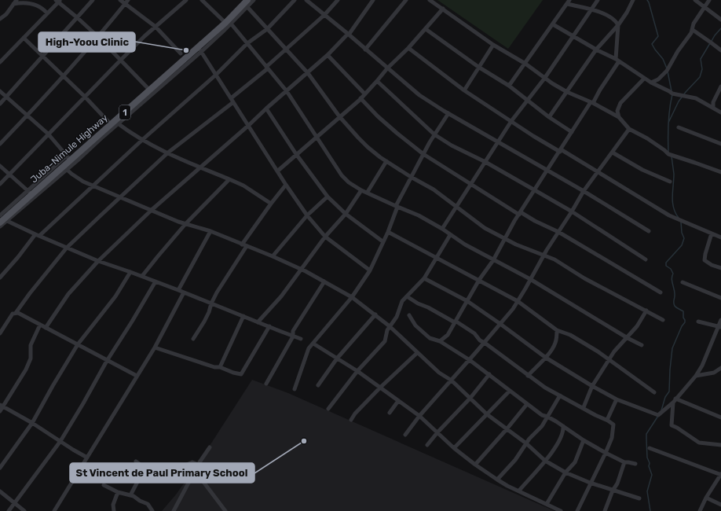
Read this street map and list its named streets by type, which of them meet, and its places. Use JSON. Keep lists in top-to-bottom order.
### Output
{
  "streets": {
    "main road": ["1", "Juba–Nimule Highway"]
  },
  "places": ["High-Yoou Clinic", "St Vincent de Paul Primary School"]
}
